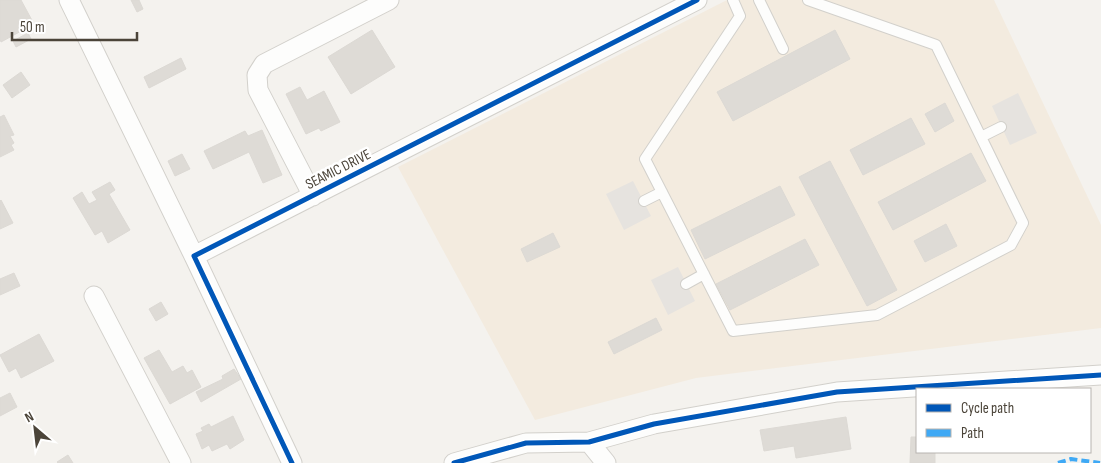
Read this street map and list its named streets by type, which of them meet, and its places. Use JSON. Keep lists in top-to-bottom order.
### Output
{
  "streets": {
    "street": ["SEAMIC DRIVE"]
  },
  "legend": ["Cycle path", "Path"],
  "scale_bar": "50 m",
  "north": "top left"
}
